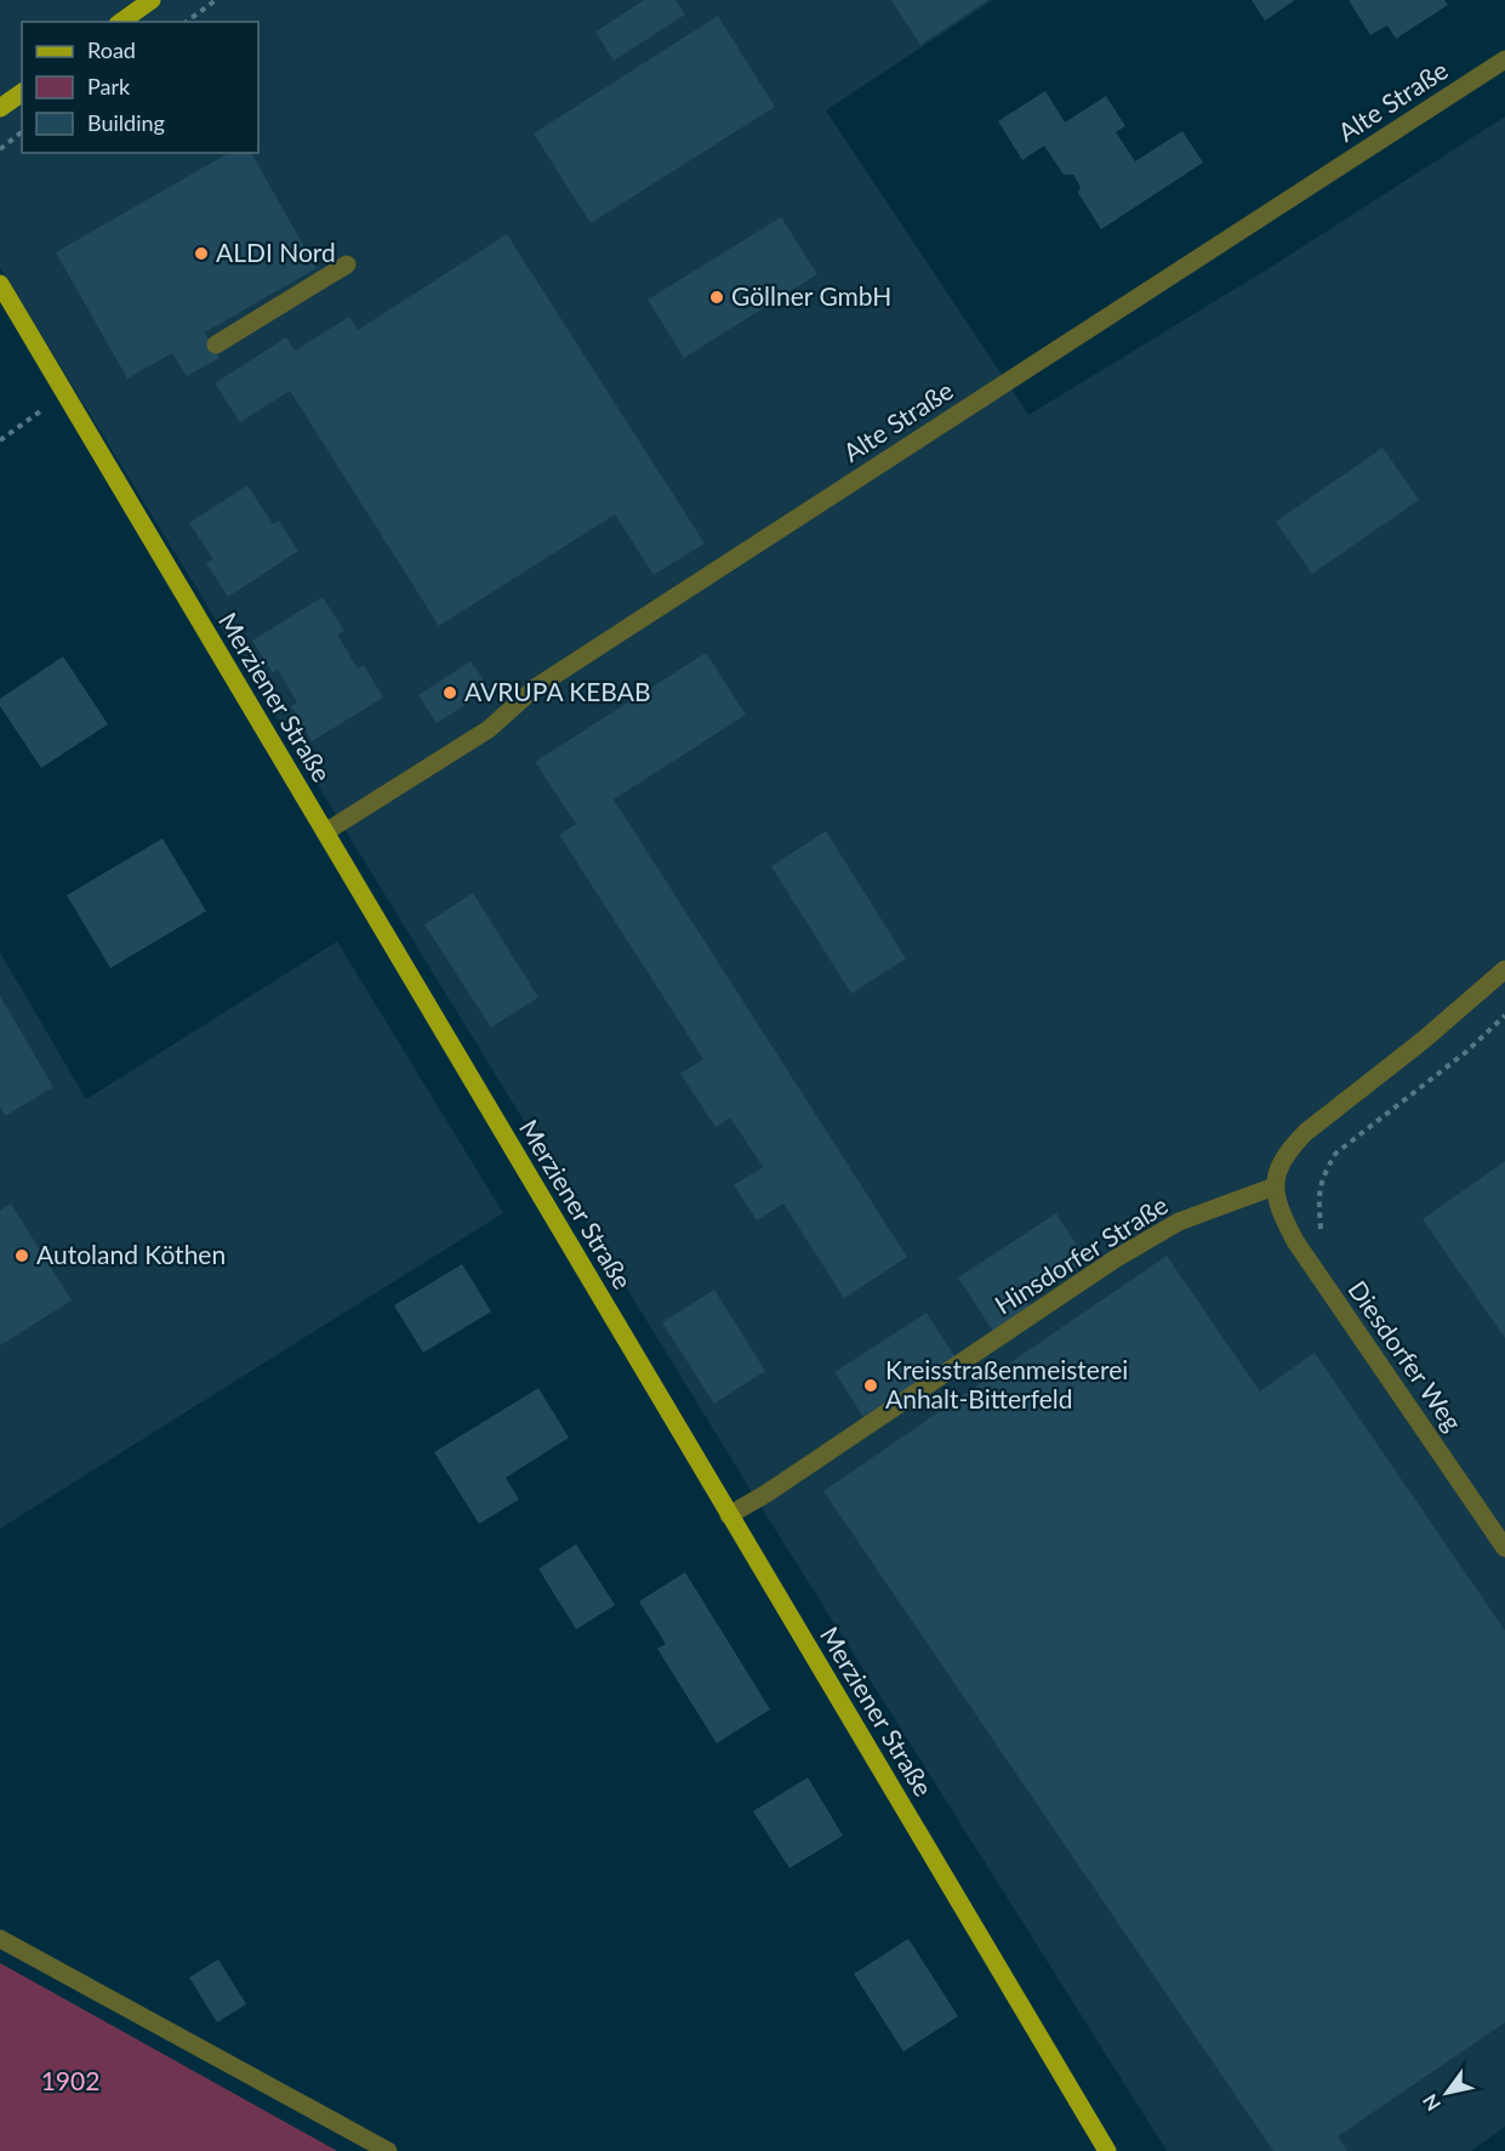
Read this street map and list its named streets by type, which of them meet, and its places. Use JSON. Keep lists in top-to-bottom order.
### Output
{
  "streets": {
    "main road": ["Merziener Straße"],
    "street": ["Alte Straße", "Hinsdorfer Straße", "Diesdorfer Weg"]
  },
  "crossings": [
    ["Alte Straße", "Merziener Straße"],
    ["Merziener Straße", "Hinsdorfer Straße"],
    ["Hinsdorfer Straße", "Diesdorfer Weg"]
  ],
  "parks": ["1902"],
  "places": [
    "ALDI Nord",
    "Göllner GmbH",
    "AVRUPA KEBAB",
    "Autoland Köthen",
    "Kreisstraßenmeisterei Anhalt-Bitterfeld"
  ],
  "legend": ["Road", "Park", "Building"],
  "north": "bottom left"
}
